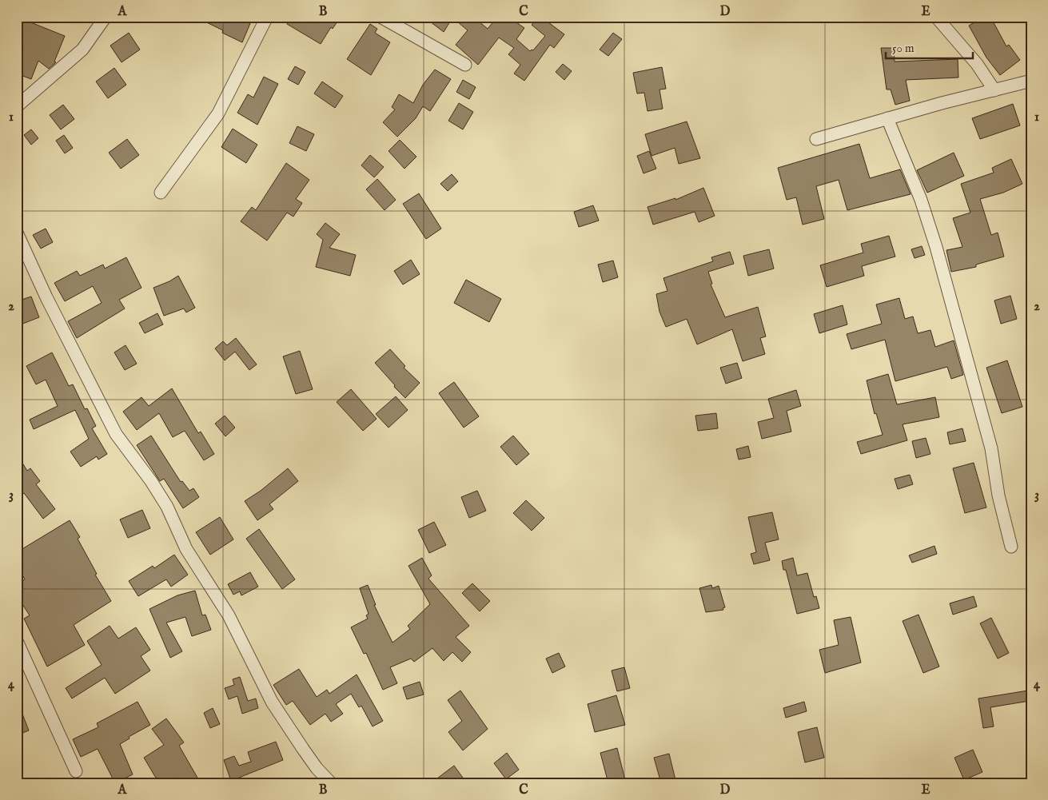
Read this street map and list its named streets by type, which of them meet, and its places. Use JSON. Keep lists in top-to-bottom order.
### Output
{
  "scale_bar": "50 m",
  "grid": {
    "columns": [
      "A",
      "B",
      "C",
      "D",
      "E"
    ],
    "rows": [
      "1",
      "2",
      "3",
      "4"
    ]
  }
}
